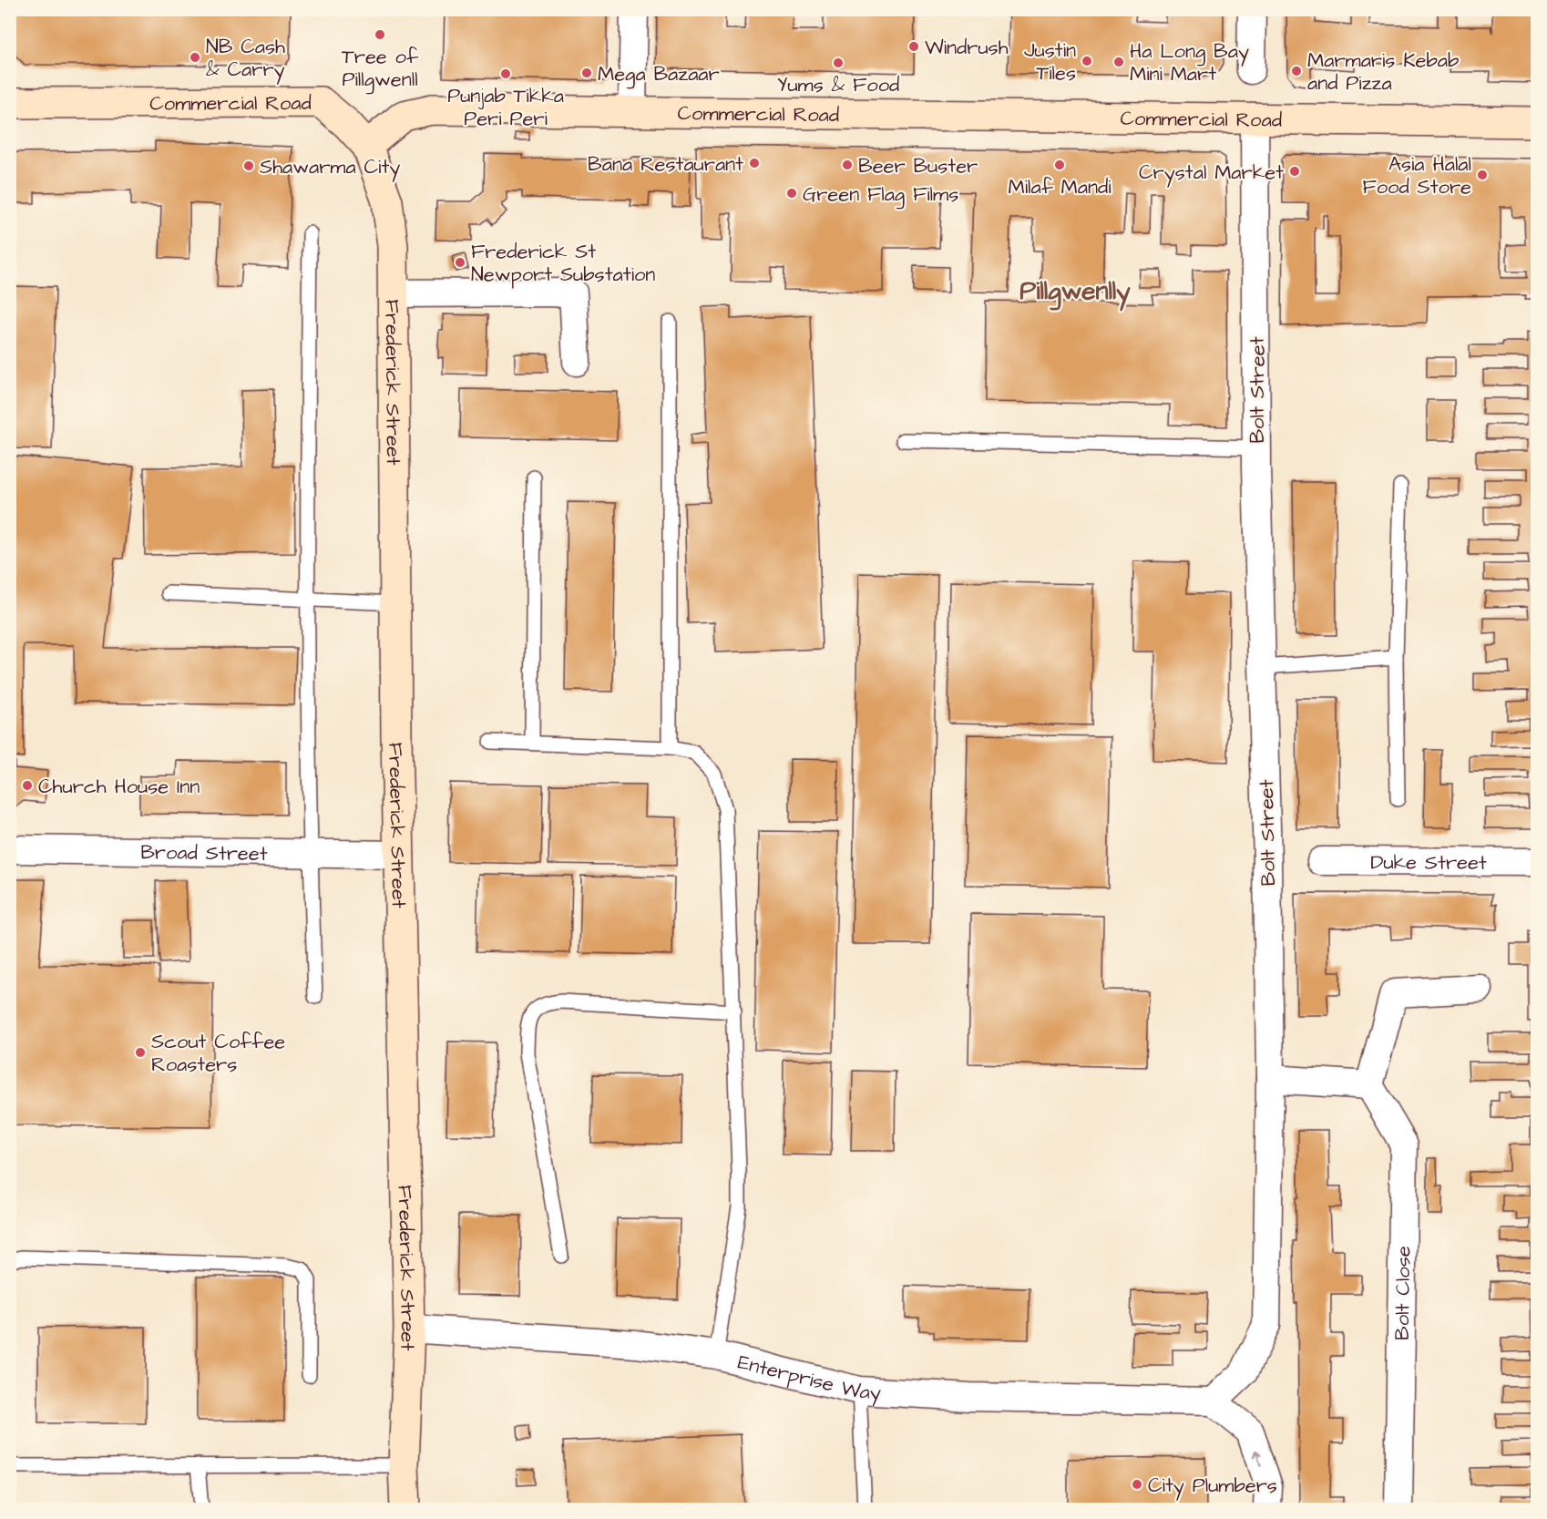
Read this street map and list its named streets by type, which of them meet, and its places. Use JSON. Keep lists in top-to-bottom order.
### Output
{
  "streets": {
    "street": [
      "Commercial Road",
      "Frederick Street",
      "Bolt Street",
      "Broad Street",
      "Duke Street",
      "Bolt Close",
      "Enterprise Way"
    ]
  },
  "crossings": [
    ["Commercial Road", "Frederick Street"],
    ["Commercial Road", "Bolt Street"],
    ["Frederick Street", "Broad Street"],
    ["Frederick Street", "Enterprise Way"],
    ["Bolt Street", "Enterprise Way"]
  ],
  "districts": ["Pillgwenlly"],
  "places": [
    "Tree of Pillgwenll",
    "Windrush",
    "NB Cash & Carry",
    "Justin Tiles",
    "Ha Long Bay Mini Mart",
    "Yums & Food",
    "Marmaris Kebab and Pizza",
    "Mega Bazaar",
    "Punjab Tikka Peri Peri",
    "Bana Restaurant",
    "Beer Buster",
    "Milaf Mandi",
    "Shawarma City",
    "Crystal Market",
    "Asia Halal Food Store",
    "Green Flag Films",
    "Frederick St Newport Substation",
    "Church House Inn",
    "Scout Coffee Roasters",
    "City Plumbers"
  ]
}
